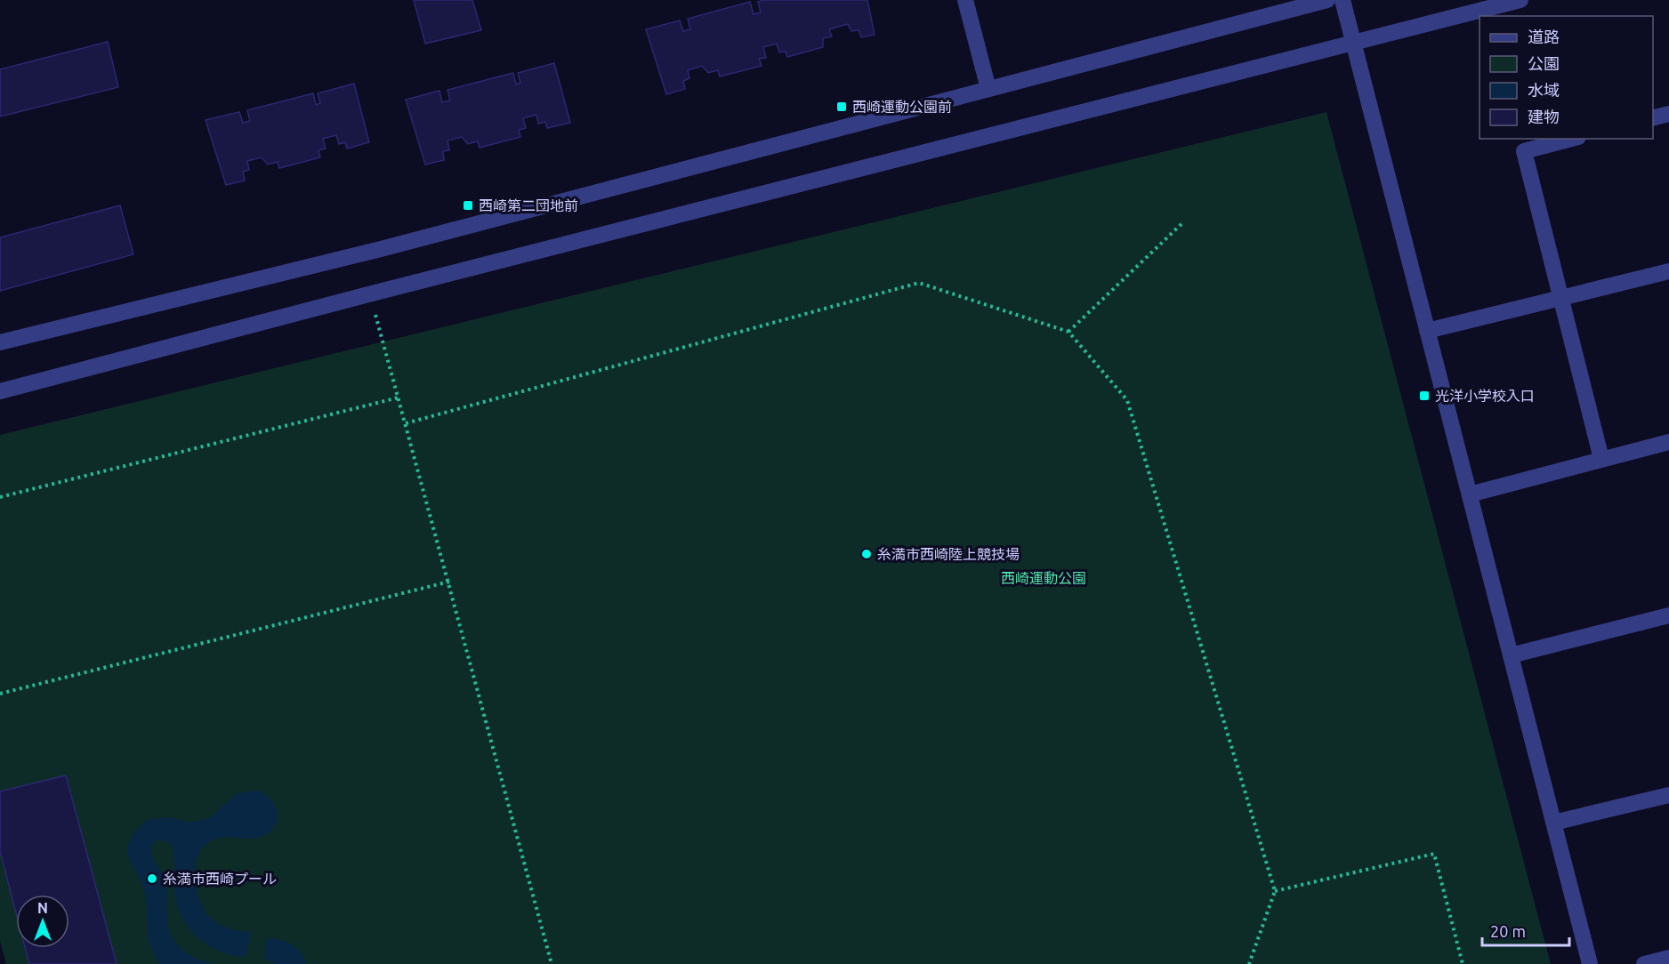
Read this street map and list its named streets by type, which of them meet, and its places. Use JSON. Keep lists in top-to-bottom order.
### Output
{
  "parks": ["西崎運動公園"],
  "places": {
    "transit": ["西崎運動公園前", "西崎第二団地前", "光洋小学校入口"],
    "other": ["糸満市西崎陸上競技場", "糸満市西崎プール"]
  },
  "legend": [
    "道路",
    "公園",
    "水域",
    "建物"
  ],
  "scale_bar": "20 m",
  "north": "top"
}
